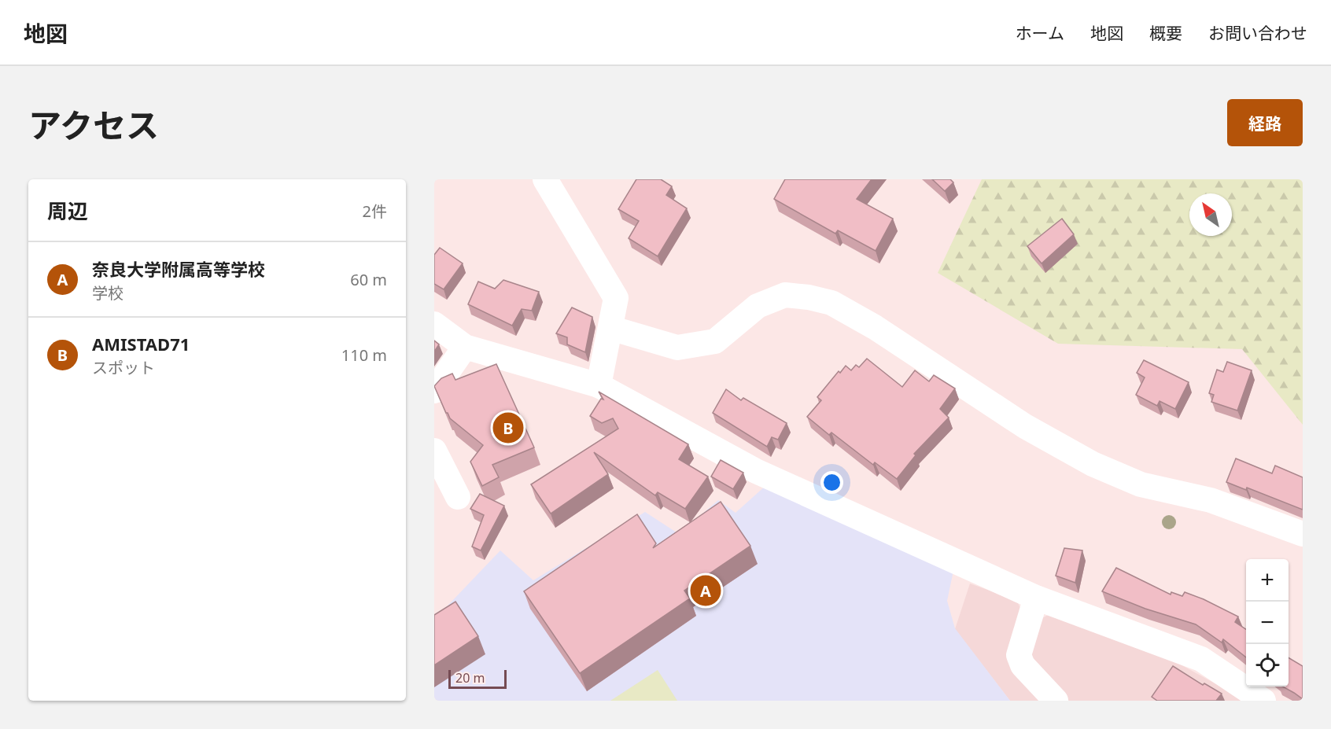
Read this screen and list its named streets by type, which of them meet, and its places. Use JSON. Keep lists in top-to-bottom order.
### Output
{
  "scale_bar": "20 m",
  "north": "top left",
  "page": {
    "header": "地図",
    "nav": [
      "ホーム",
      "地図",
      "概要",
      "お問い合わせ"
    ],
    "title": "アクセス",
    "buttons": "経路",
    "heading": ["周辺", "2件"],
    "list": [
      {
        "mark": "A",
        "name": "奈良大学附属高等学校",
        "note": "学校",
        "value": "60 m"
      },
      {
        "mark": "B",
        "name": "AMISTAD71",
        "note": "スポット",
        "value": "110 m"
      }
    ],
    "pins": ["B", "A"],
    "map_buttons": ["+", "−"],
    "scale": "20 m"
  }
}
